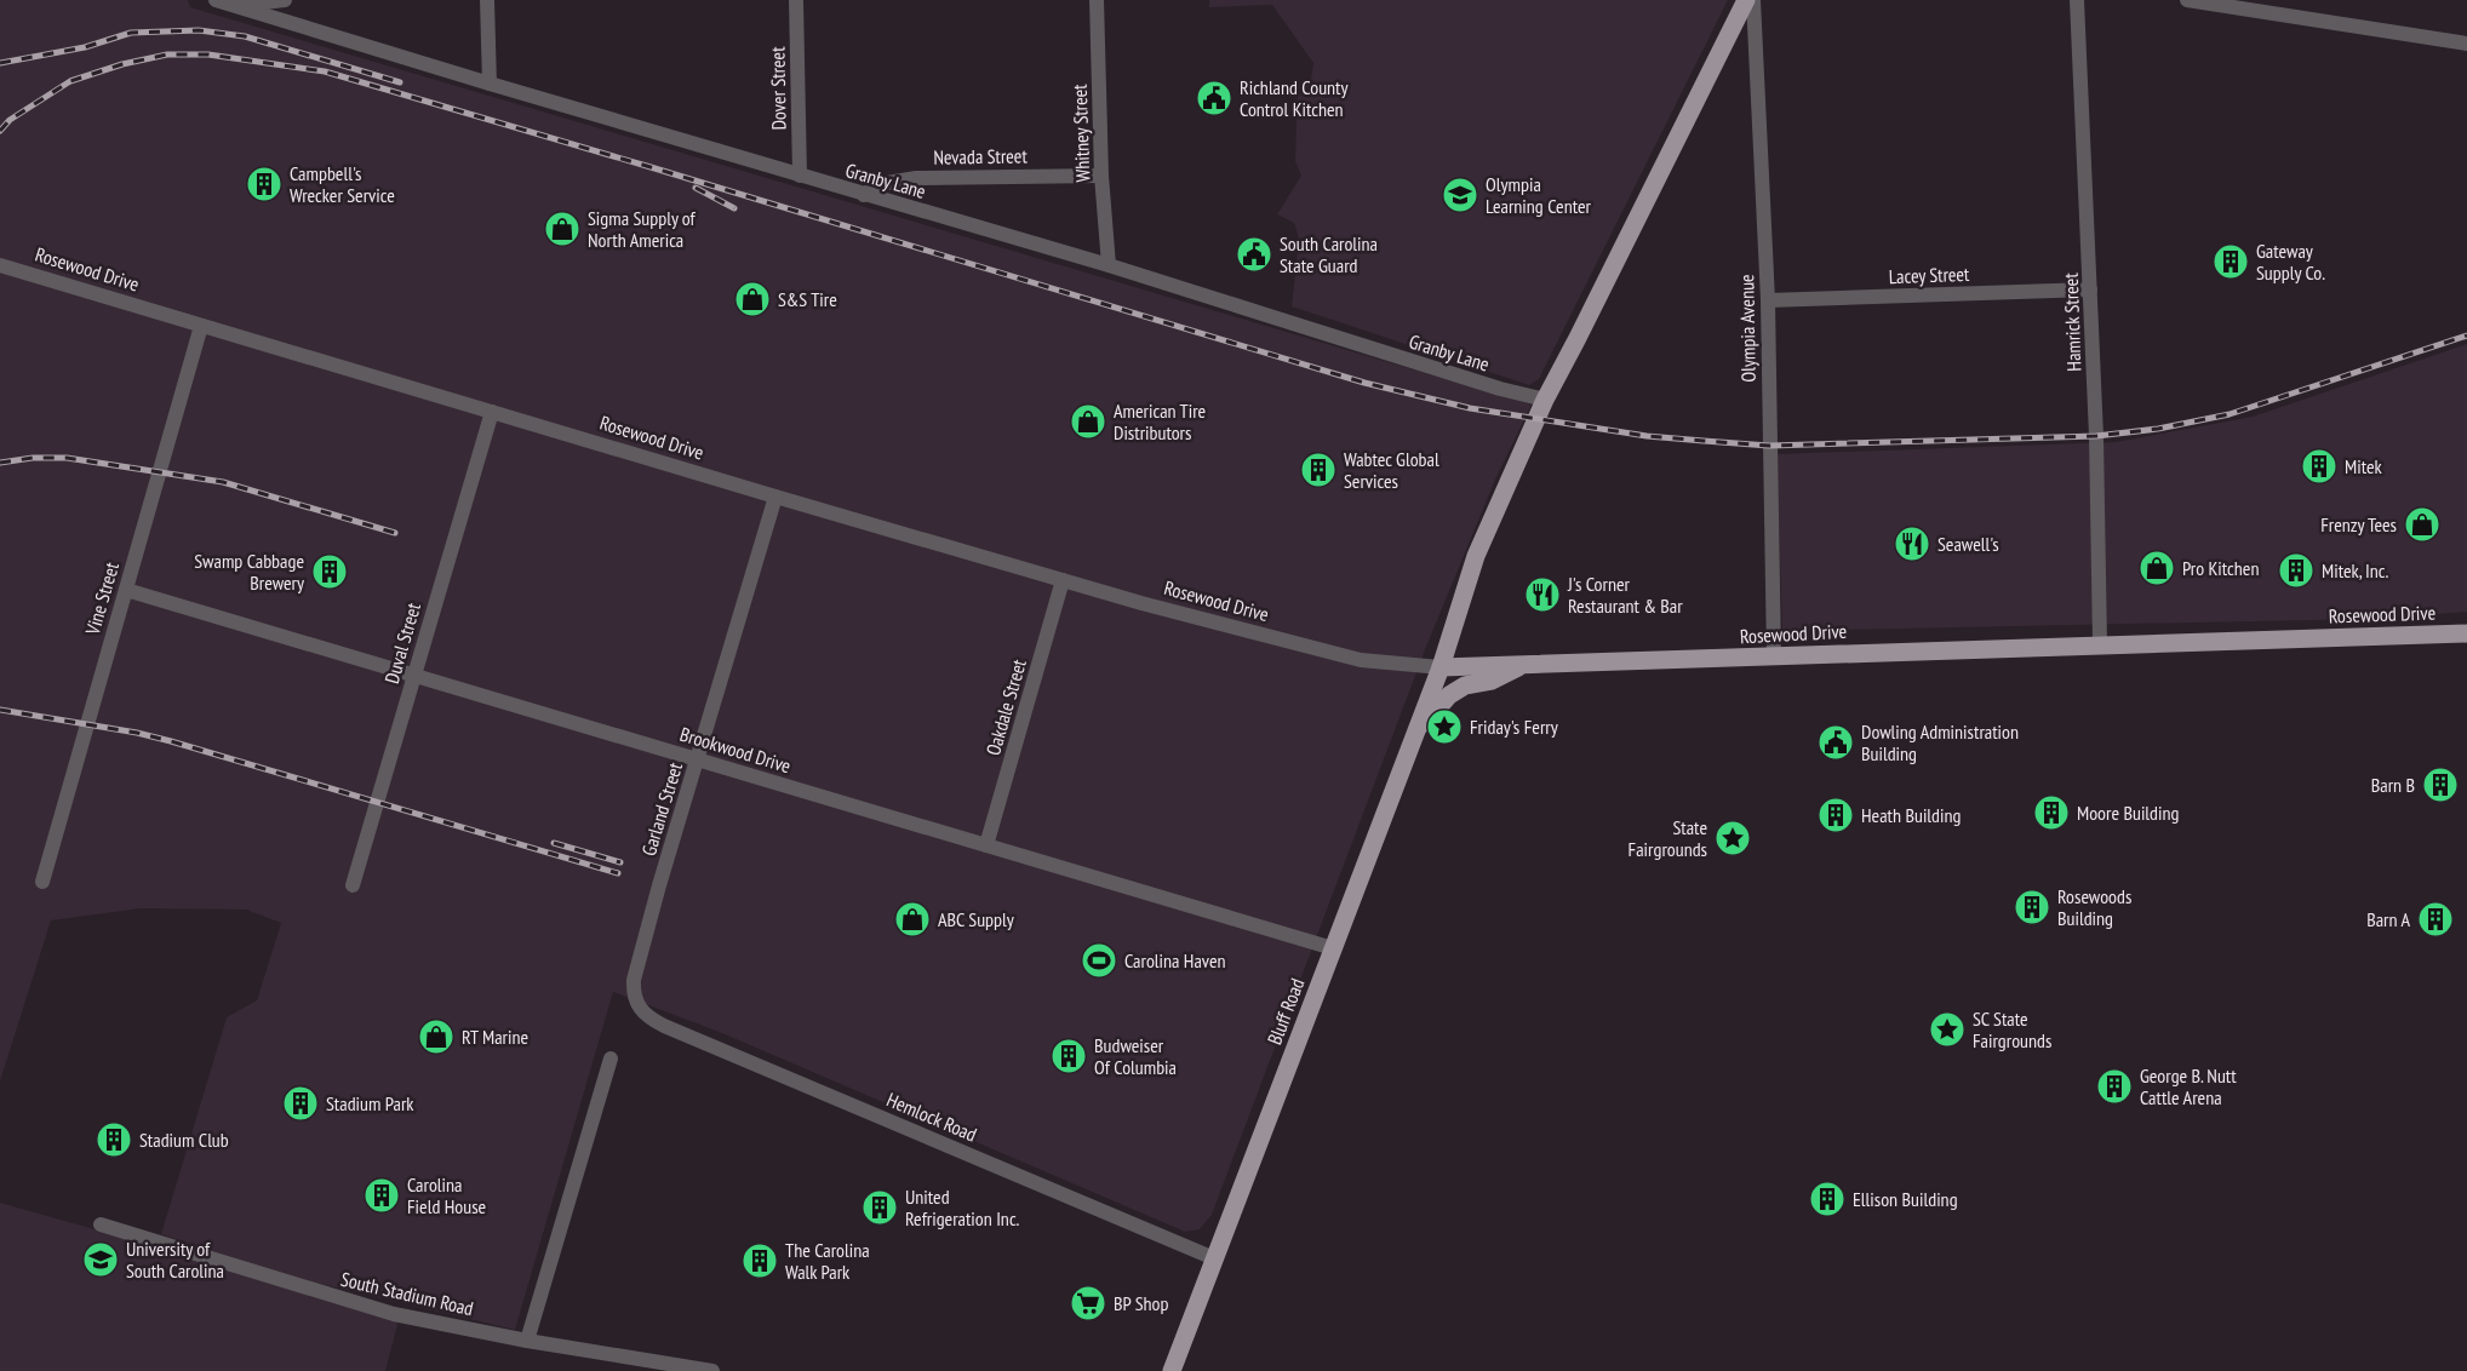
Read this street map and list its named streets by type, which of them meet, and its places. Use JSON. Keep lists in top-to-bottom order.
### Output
{
  "streets": {
    "main road": ["Rosewood Drive", "Bluff Road"],
    "street": [
      "Dover Street",
      "Whitney Street",
      "Nevada Street",
      "Granby Lane",
      "Lacey Street",
      "Hamrick Street",
      "Olympia Avenue",
      "Vine Street",
      "Duval Street",
      "Oakdale Street",
      "Brookwood Drive",
      "Garland Street",
      "Hemlock Road",
      "South Stadium Road"
    ]
  },
  "crossings": [
    ["Dover Street", "Granby Lane"],
    ["Whitney Street", "Nevada Street"],
    ["Whitney Street", "Granby Lane"],
    ["Nevada Street", "Granby Lane"],
    ["Granby Lane", "Bluff Road"],
    ["Rosewood Drive", "Hamrick Street"],
    ["Rosewood Drive", "Olympia Avenue"],
    ["Rosewood Drive", "Vine Street"],
    ["Rosewood Drive", "Duval Street"],
    ["Rosewood Drive", "Oakdale Street"],
    ["Rosewood Drive", "Garland Street"],
    ["Rosewood Drive", "Bluff Road"],
    ["Lacey Street", "Hamrick Street"],
    ["Lacey Street", "Olympia Avenue"],
    ["Vine Street", "Brookwood Drive"],
    ["Duval Street", "Brookwood Drive"],
    ["Oakdale Street", "Brookwood Drive"],
    ["Brookwood Drive", "Garland Street"],
    ["Brookwood Drive", "Bluff Road"],
    ["Garland Street", "Hemlock Road"],
    ["Bluff Road", "Hemlock Road"]
  ],
  "places": {
    "public building": ["Richland County Control Kitchen", "South Carolina State Guard", "Dowling Administration Building"],
    "building": [
      "Campbell's Wrecker Service",
      "Gateway Supply Co.",
      "Mitek",
      "Wabtec Global Services",
      "Mitek, Inc.",
      "Swamp Cabbage Brewery",
      "Barn B",
      "Moore Building",
      "Heath Building",
      "Rosewoods Building",
      "Barn A",
      "Budweiser Of Columbia",
      "George B. Nutt Cattle Arena",
      "Stadium Park",
      "Stadium Club",
      "Carolina Field House",
      "Ellison Building",
      "United Refrigeration Inc.",
      "The Carolina Walk Park"
    ],
    "school or university": ["Olympia Learning Center", "University of South Carolina"],
    "shop": [
      "Sigma Supply of North America",
      "S&S Tire",
      "American Tire Distributors",
      "Frenzy Tees",
      "Pro Kitchen",
      "ABC Supply",
      "RT Marine"
    ],
    "restaurant": ["Seawell's", "J's Corner Restaurant & Bar"],
    "place": ["Friday's Ferry", "State Fairgrounds", "SC State Fairgrounds"],
    "sports": ["Carolina Haven"],
    "supermarket": ["BP Shop"]
  }
}
